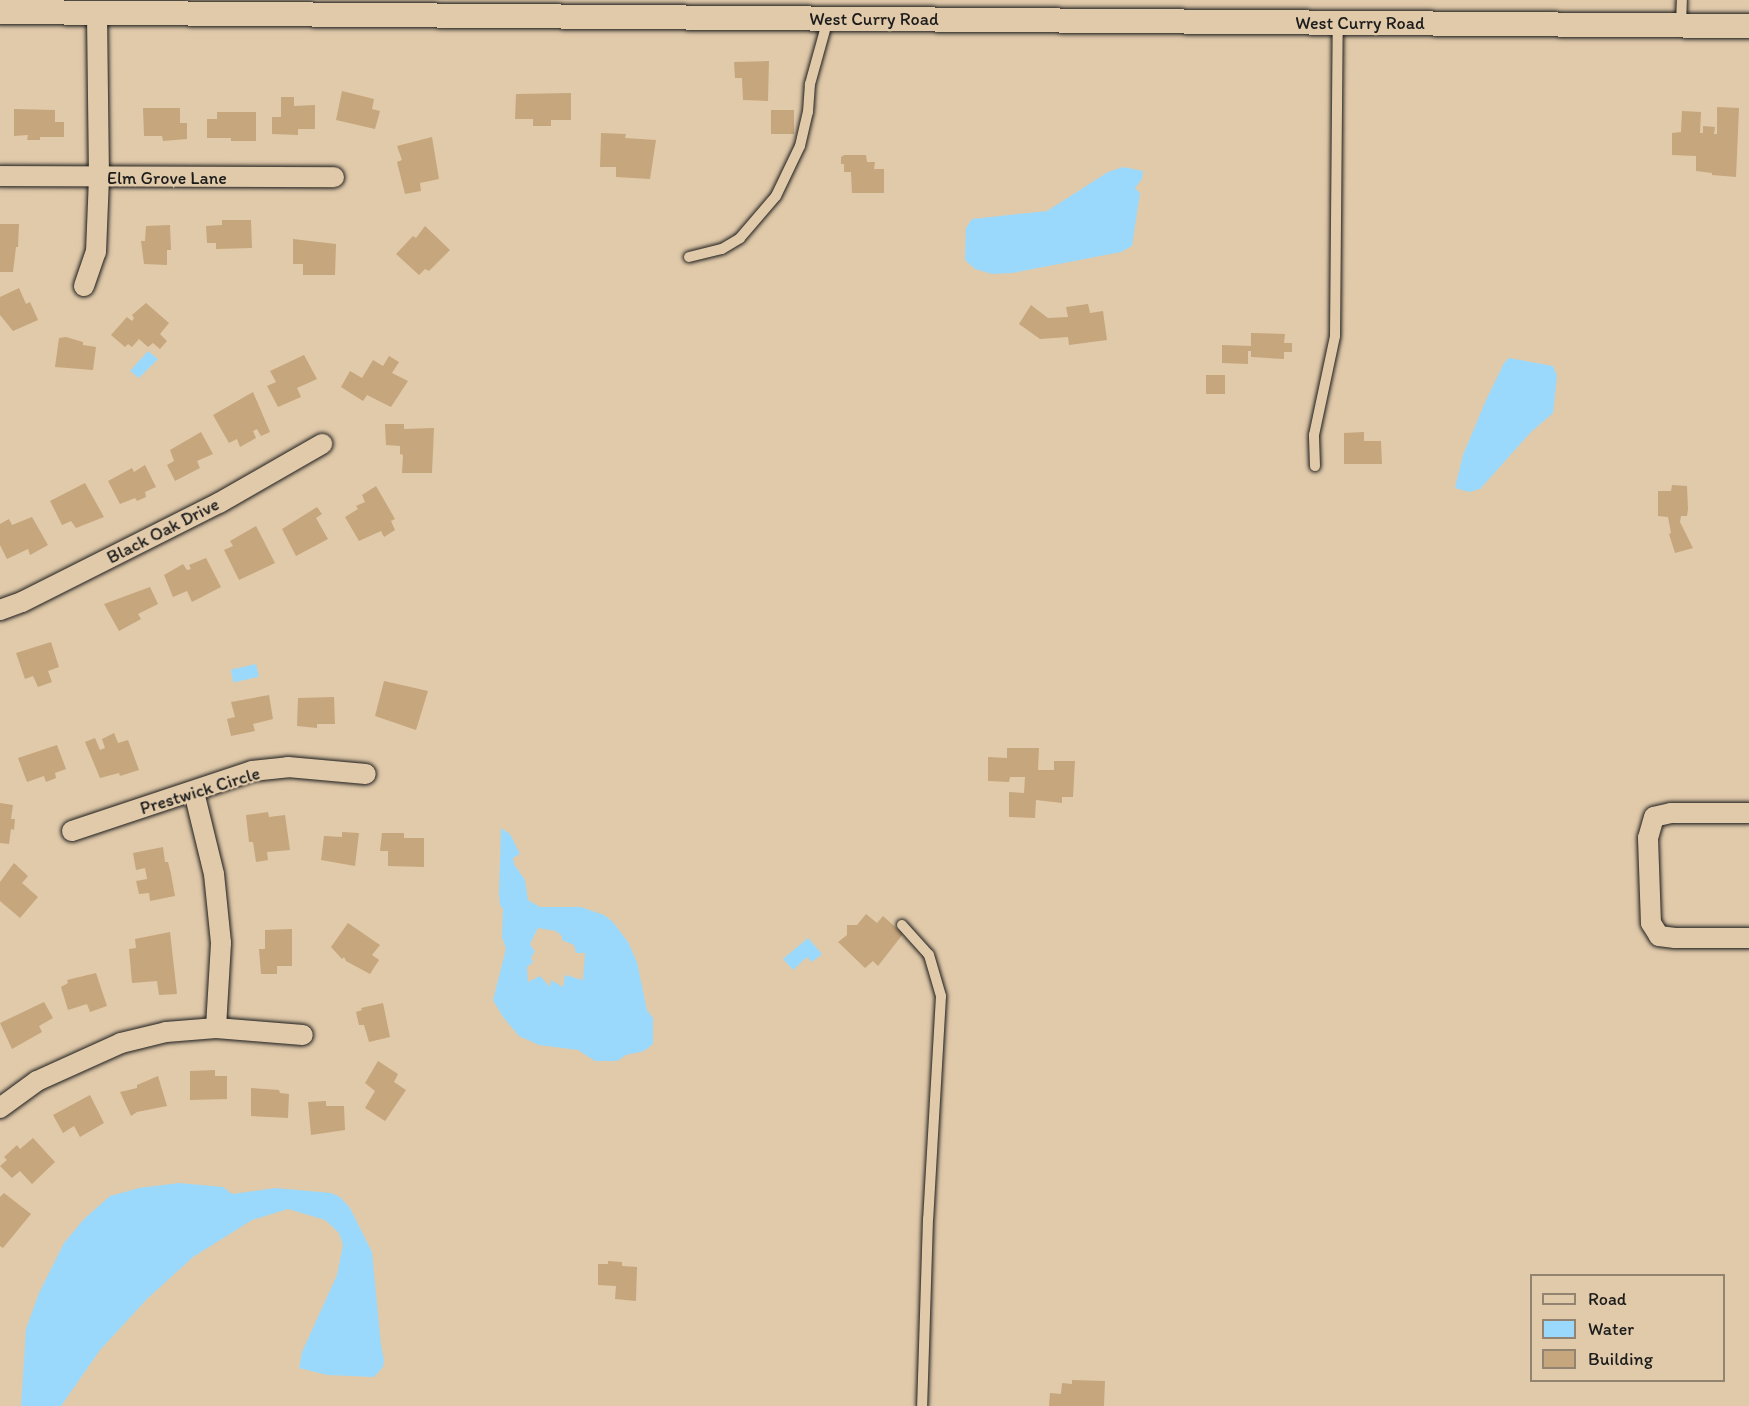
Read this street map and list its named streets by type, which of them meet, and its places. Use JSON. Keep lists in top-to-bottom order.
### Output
{
  "streets": {
    "street": [
      "West Curry Road",
      "Elm Grove Lane",
      "Black Oak Drive",
      "Prestwick Circle"
    ]
  },
  "legend": ["Road", "Water", "Building"]
}
